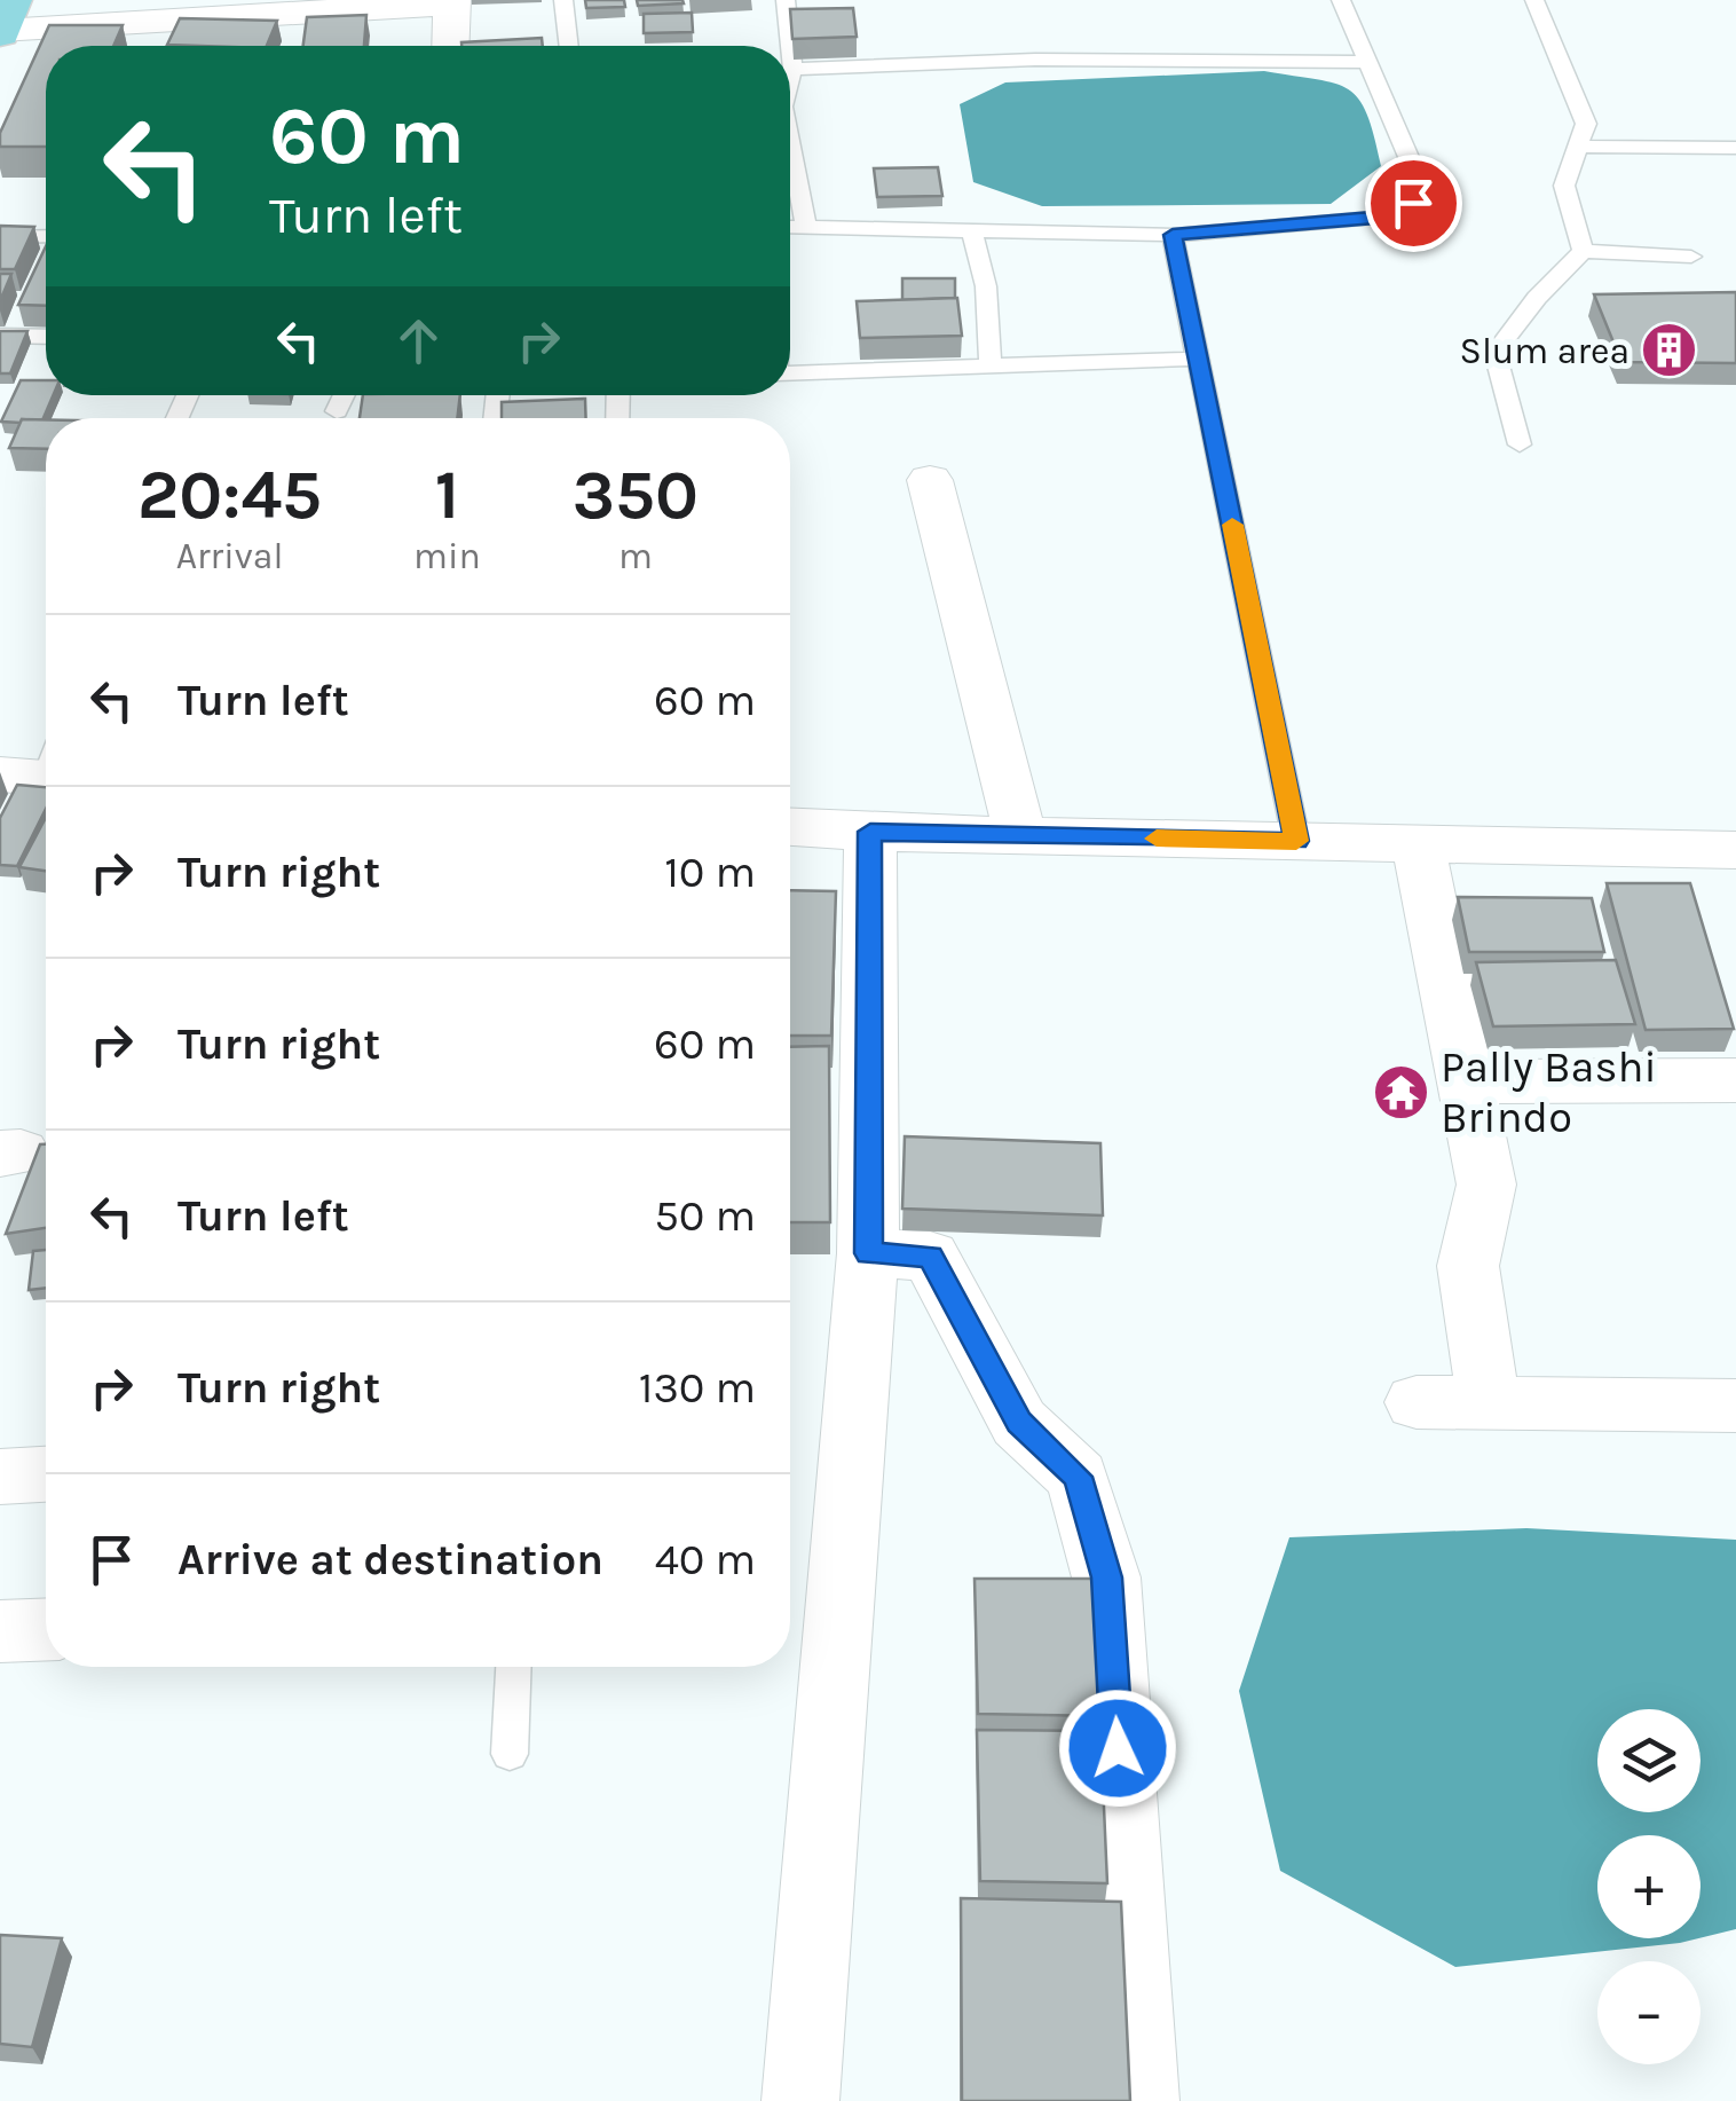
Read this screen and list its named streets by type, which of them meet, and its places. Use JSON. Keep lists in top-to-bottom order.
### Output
{
  "places": {
    "building": ["Slum area"],
    "temple": ["Pally Bashi Brindo"]
  },
  "page": {
    "turn": ["60 m", "Turn left"],
    "eta": [
      "20:45",
      "Arrival",
      "1",
      "min",
      "350",
      "m"
    ],
    "list": [
      {
        "name": "Turn left",
        "value": "60 m"
      },
      {
        "name": "Turn right",
        "value": "10 m"
      },
      {
        "name": "Turn right",
        "value": "60 m"
      },
      {
        "name": "Turn left",
        "value": "50 m"
      },
      {
        "name": "Turn right",
        "value": "130 m"
      },
      {
        "name": "Arrive at destination",
        "value": "40 m"
      }
    ],
    "map_buttons": ["+", "−"]
  }
}
